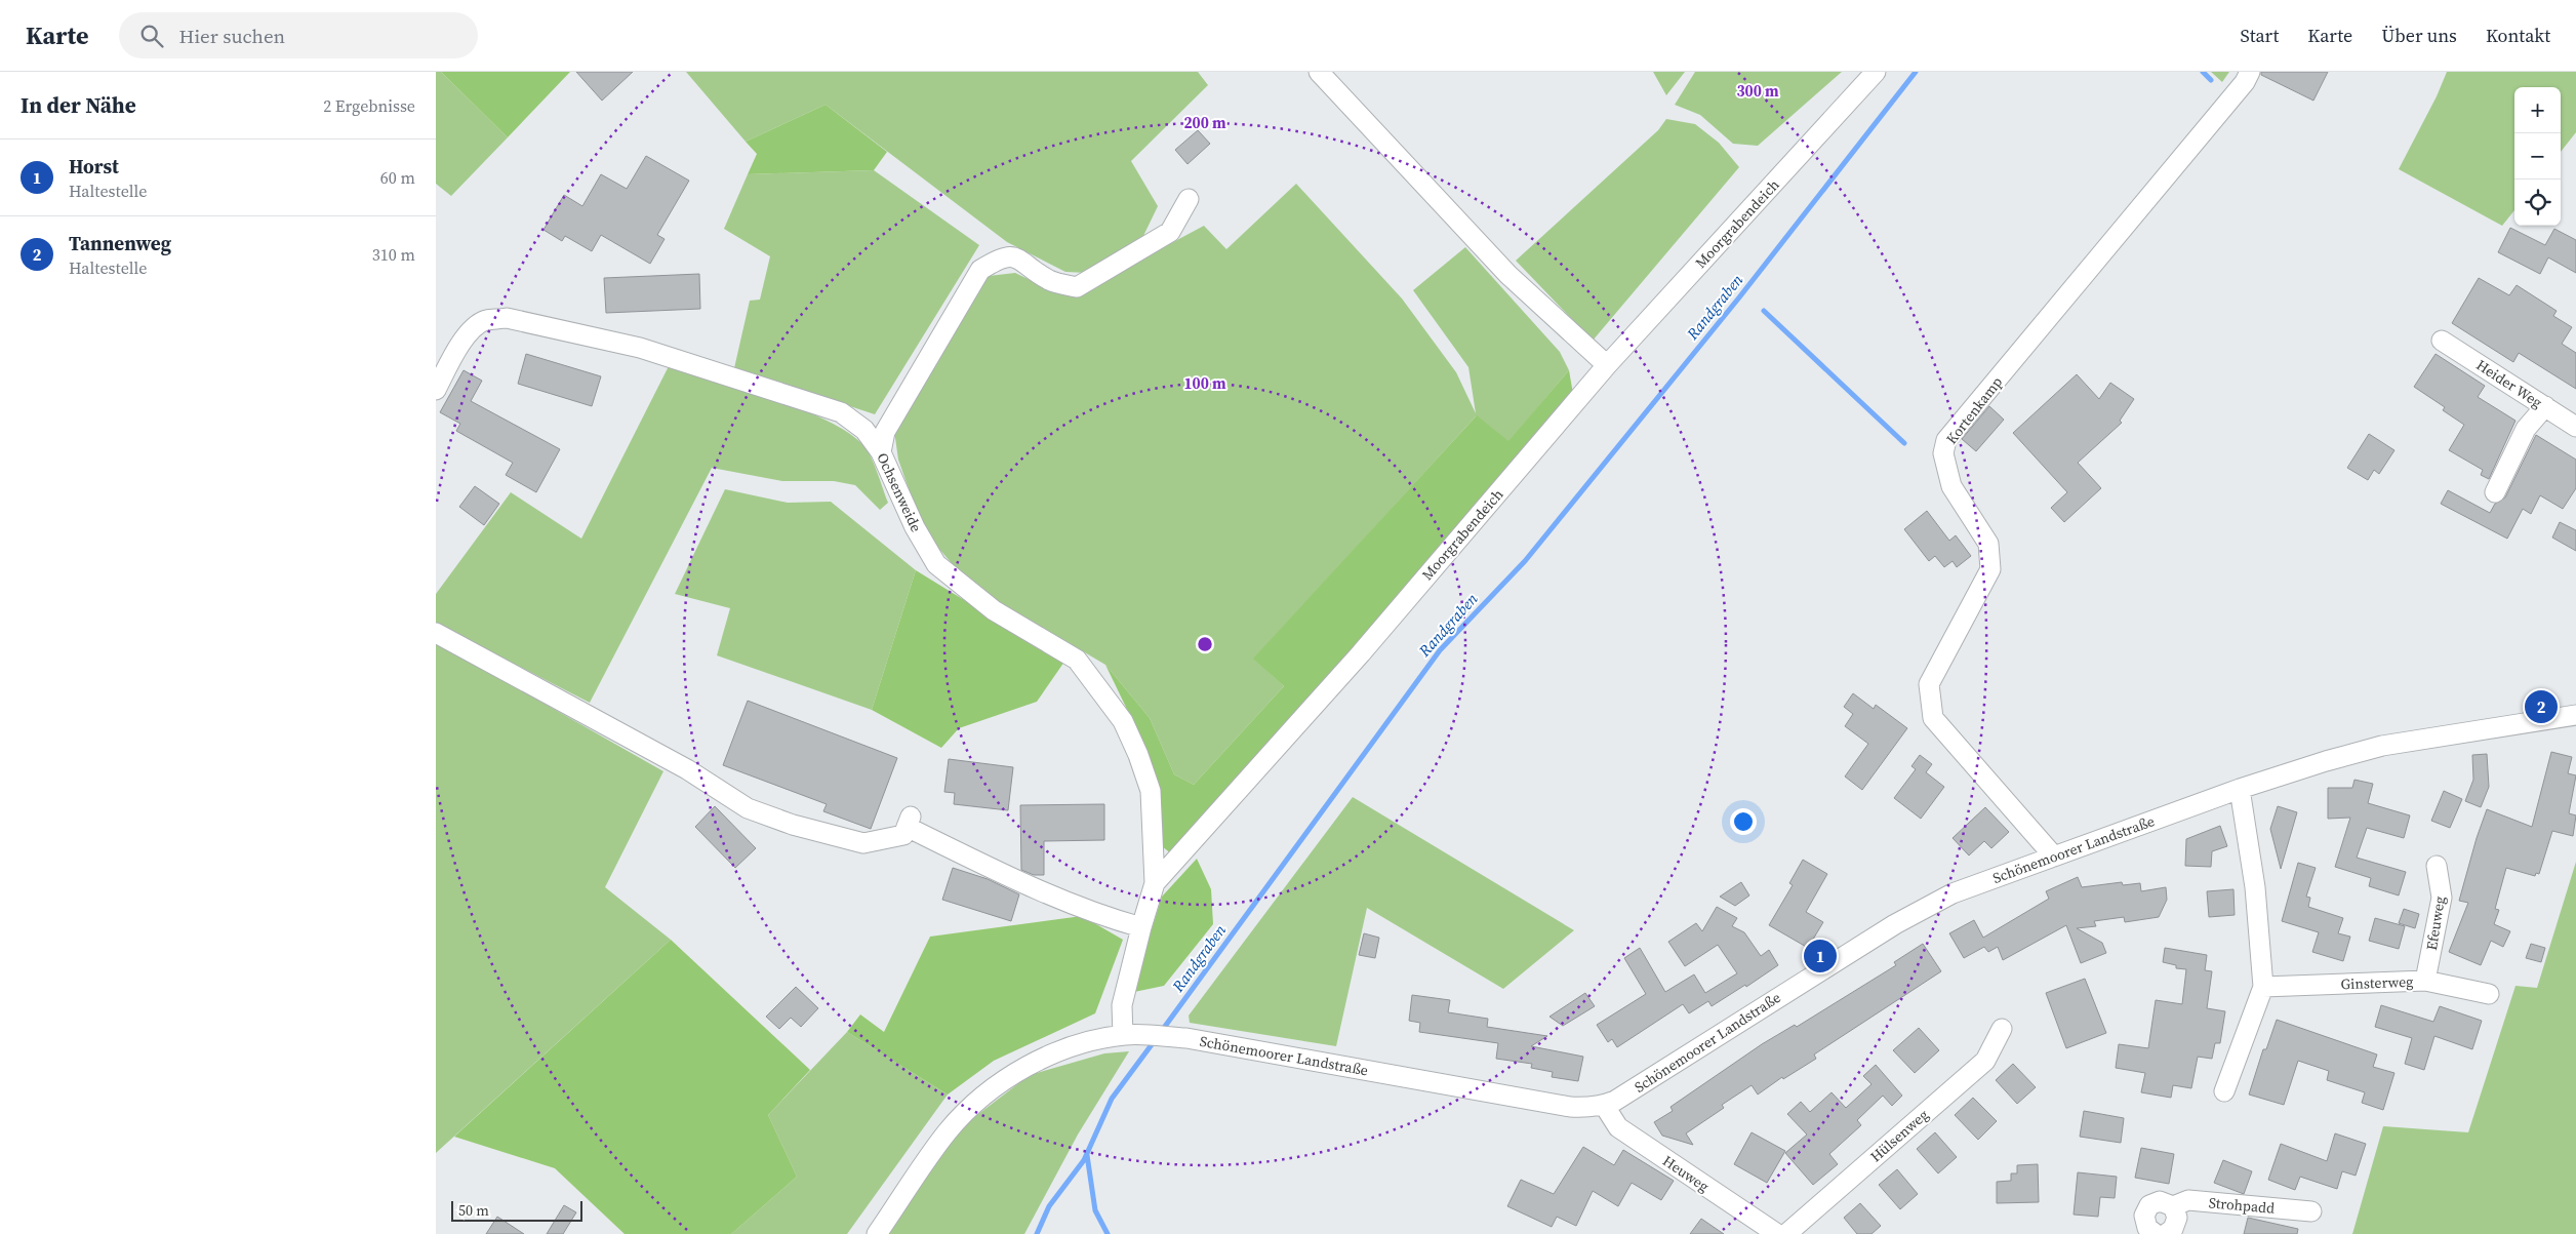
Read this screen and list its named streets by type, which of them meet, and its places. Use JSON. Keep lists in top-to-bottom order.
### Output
{
  "streets": {
    "street": [
      "Moorgrabendeich",
      "Heider Weg",
      "Kortenkamp",
      "Ochsenweide",
      "Schönemoorer Landstraße",
      "Efeuweg",
      "Ginsterweg",
      "Hülsenweg",
      "Heuweg",
      "Strohpadd"
    ]
  },
  "crossings": [
    ["Moorgrabendeich", "Ochsenweide"],
    ["Moorgrabendeich", "Schönemoorer Landstraße"],
    ["Kortenkamp", "Schönemoorer Landstraße"],
    ["Schönemoorer Landstraße", "Heuweg"],
    ["Efeuweg", "Ginsterweg"]
  ],
  "water": ["Randgraben"],
  "scale_bar": "50 m",
  "page": {
    "header": "Karte",
    "search": "Hier suchen",
    "nav": [
      "Start",
      "Karte",
      "Über uns",
      "Kontakt"
    ],
    "heading": ["In der Nähe", "2 Ergebnisse"],
    "map_buttons": ["+", "−"],
    "list": [
      {
        "mark": "1",
        "name": "Horst",
        "note": "Haltestelle",
        "value": "60 m"
      },
      {
        "mark": "2",
        "name": "Tannenweg",
        "note": "Haltestelle",
        "value": "310 m"
      }
    ],
    "pins": ["2", "1"],
    "scale": "50 m"
  },
  "rings": ["300 m", "200 m", "100 m"]
}
